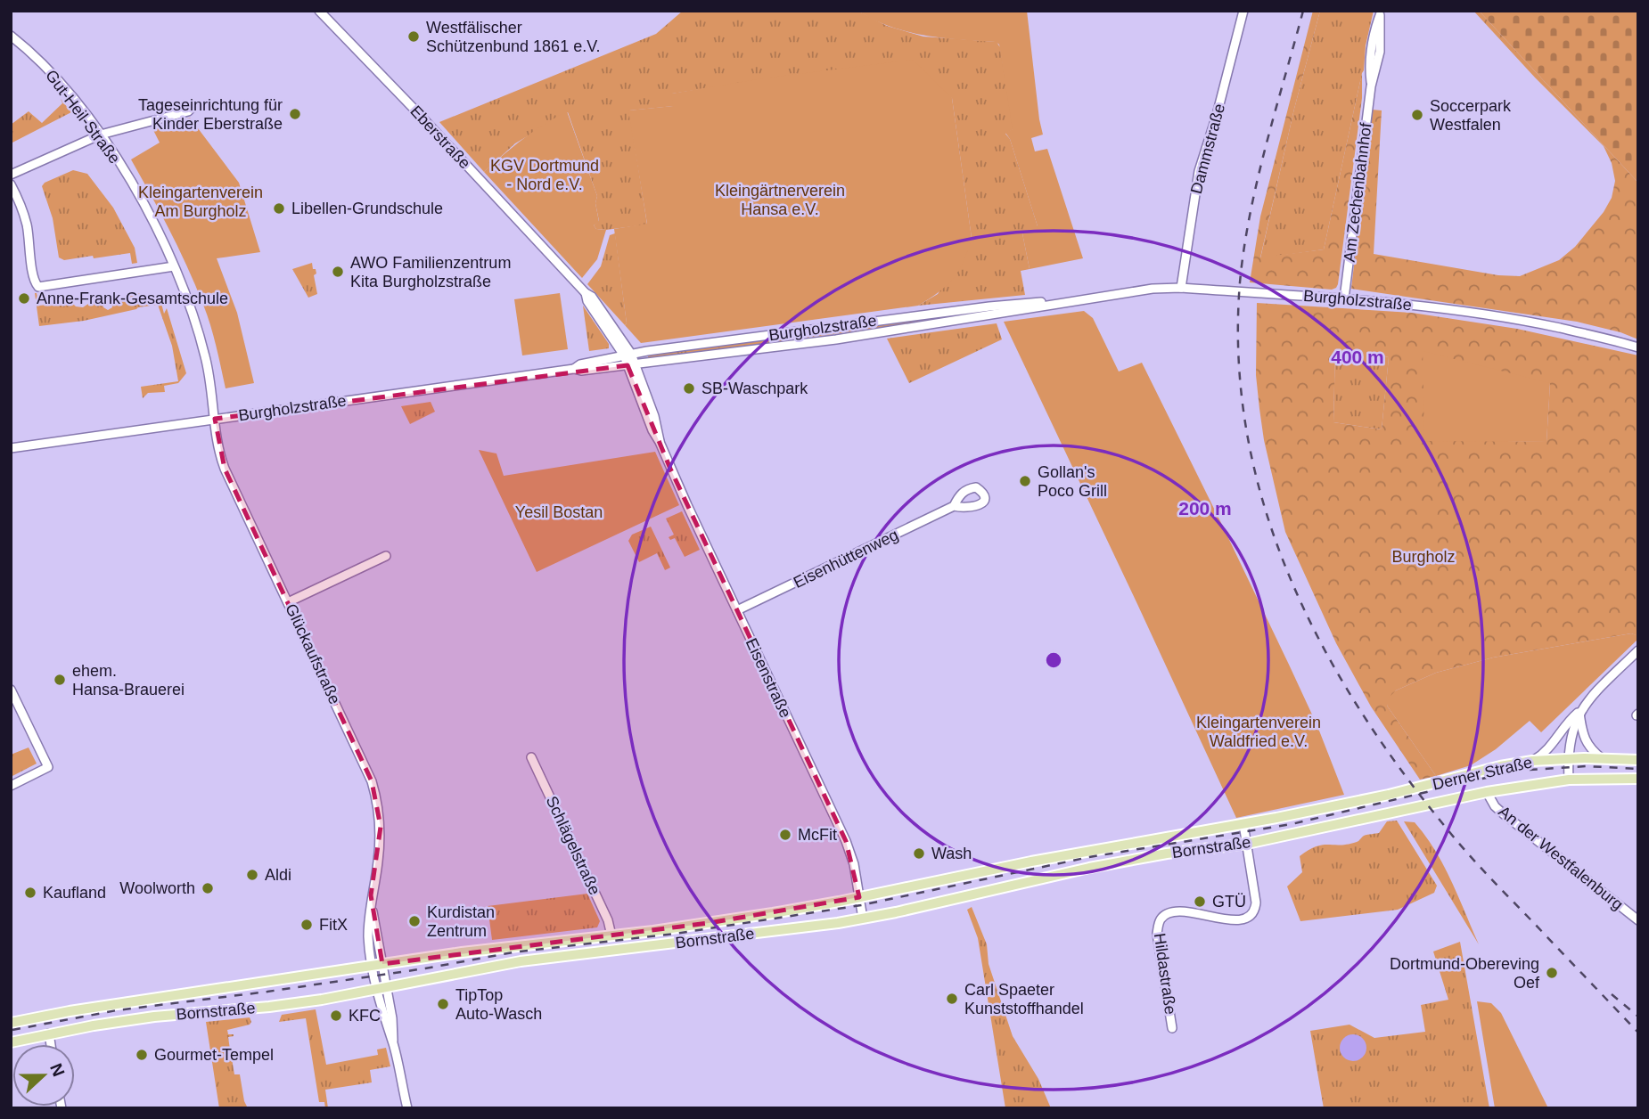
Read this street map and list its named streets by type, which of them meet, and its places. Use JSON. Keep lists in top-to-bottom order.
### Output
{
  "streets": {
    "main road": ["Derner Straße", "Bornstraße"],
    "street": [
      "Gut-Heil-Straße",
      "Eberstraße",
      "Dammstraße",
      "Am Zechenbahnhof",
      "Burgholzstraße",
      "Eisenhüttenweg",
      "Glückaufstraße",
      "Eisenstraße",
      "Schlägelstraße",
      "An der Westfalenburg",
      "Hildastraße"
    ]
  },
  "crossings": [
    ["Gut-Heil-Straße", "Burgholzstraße"],
    ["Gut-Heil-Straße", "Glückaufstraße"],
    ["Eberstraße", "Burgholzstraße"],
    ["Eberstraße", "Eisenstraße"],
    ["Dammstraße", "Burgholzstraße"],
    ["Am Zechenbahnhof", "Burgholzstraße"],
    ["Burgholzstraße", "Glückaufstraße"],
    ["Burgholzstraße", "Eisenstraße"],
    ["Eisenhüttenweg", "Eisenstraße"],
    ["Glückaufstraße", "Bornstraße"],
    ["Eisenstraße", "Bornstraße"],
    ["Derner Straße", "Bornstraße"],
    ["Derner Straße", "An der Westfalenburg"],
    ["Schlägelstraße", "Bornstraße"],
    ["Bornstraße", "Hildastraße"]
  ],
  "parks": [
    "KGV Dortmund - Nord e.V.",
    "Kleingärtnerverein Hansa e.V.",
    "Kleingartenverein Am Burgholz",
    "Yesil Bostan",
    "Burgholz",
    "Kleingartenverein Waldfried e.V."
  ],
  "places": [
    "Westfälischer Schützenbund 1861 e.V.",
    "Tageseinrichtung für Kinder Eberstraße",
    "Soccerpark Westfalen",
    "Libellen-Grundschule",
    "AWO Familienzentrum Kita Burgholzstraße",
    "Anne-Frank-Gesamtschule",
    "SB-Waschpark",
    "Gollan's Poco Grill",
    "ehem. Hansa-Brauerei",
    "McFit",
    "Wash",
    "Aldi",
    "Woolworth",
    "Kaufland",
    "GTÜ",
    "Kurdistan Zentrum",
    "FitX",
    "Dortmund-Obereving Oef",
    "Carl Spaeter Kunststoffhandel",
    "TipTop Auto-Wasch",
    "KFC",
    "Gourmet-Tempel"
  ],
  "north": "right",
  "rings": ["400 m", "200 m"]
}
